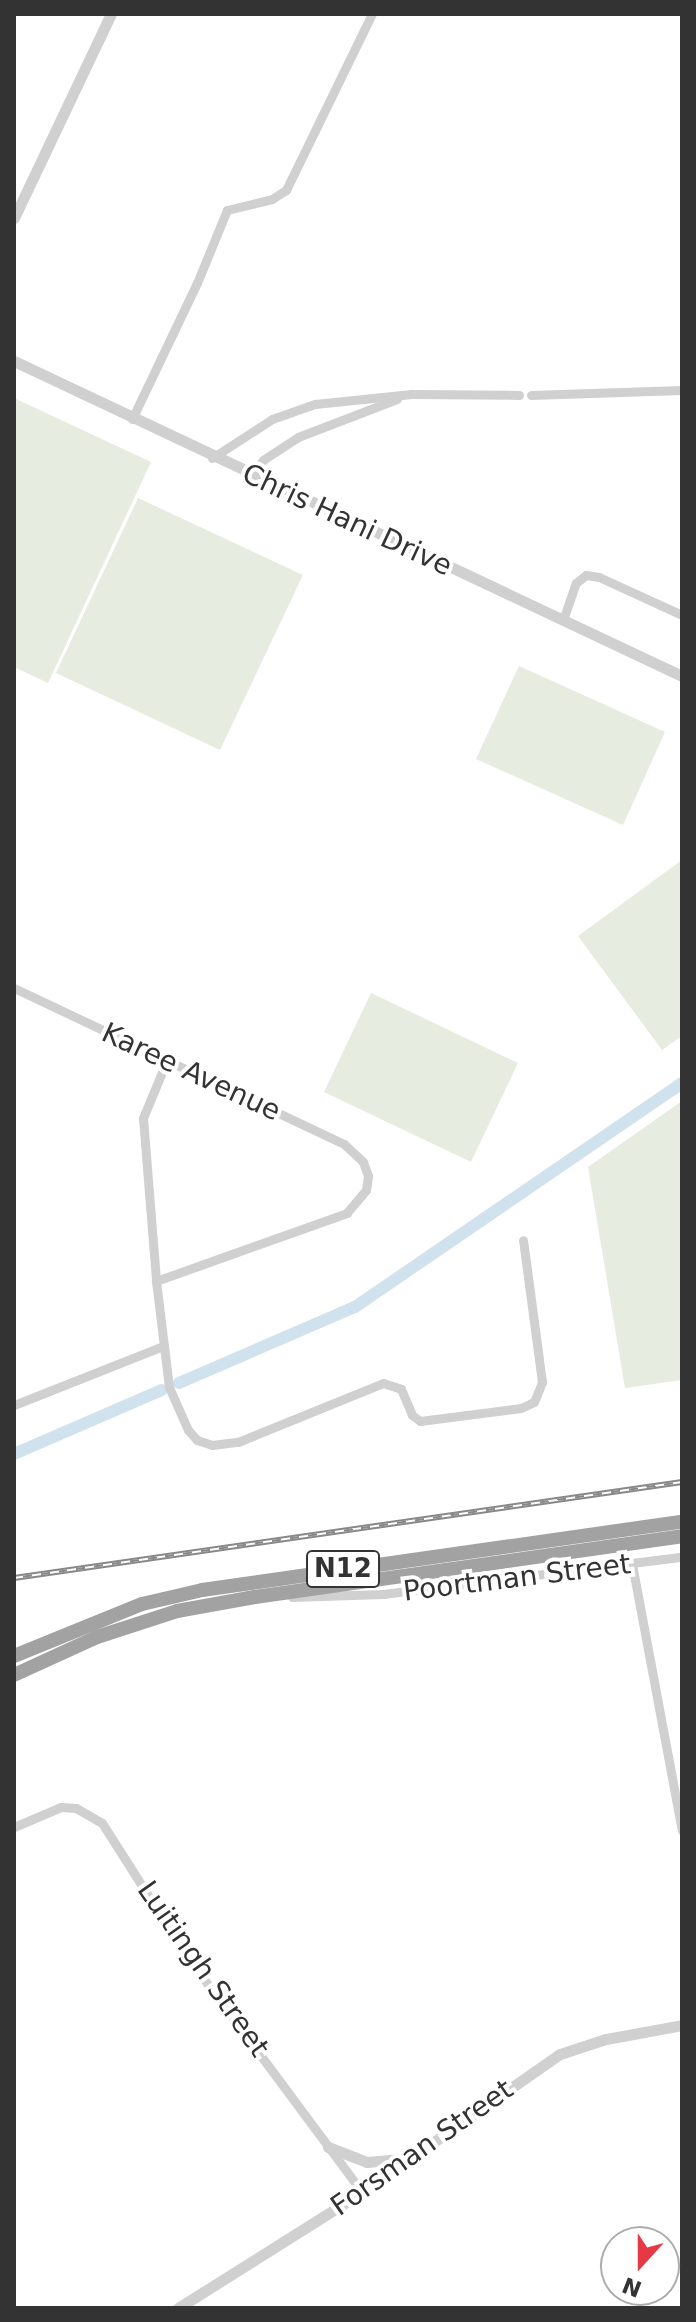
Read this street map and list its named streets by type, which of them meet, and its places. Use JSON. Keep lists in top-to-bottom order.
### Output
{
  "streets": {
    "highway": ["N12"],
    "street": [
      "Chris Hani Drive",
      "Karee Avenue",
      "Poortman Street",
      "Luitingh Street",
      "Forsman Street"
    ]
  },
  "crossings": [
    ["N12", "Poortman Street"],
    ["Luitingh Street", "Forsman Street"]
  ],
  "north": "bottom"
}
